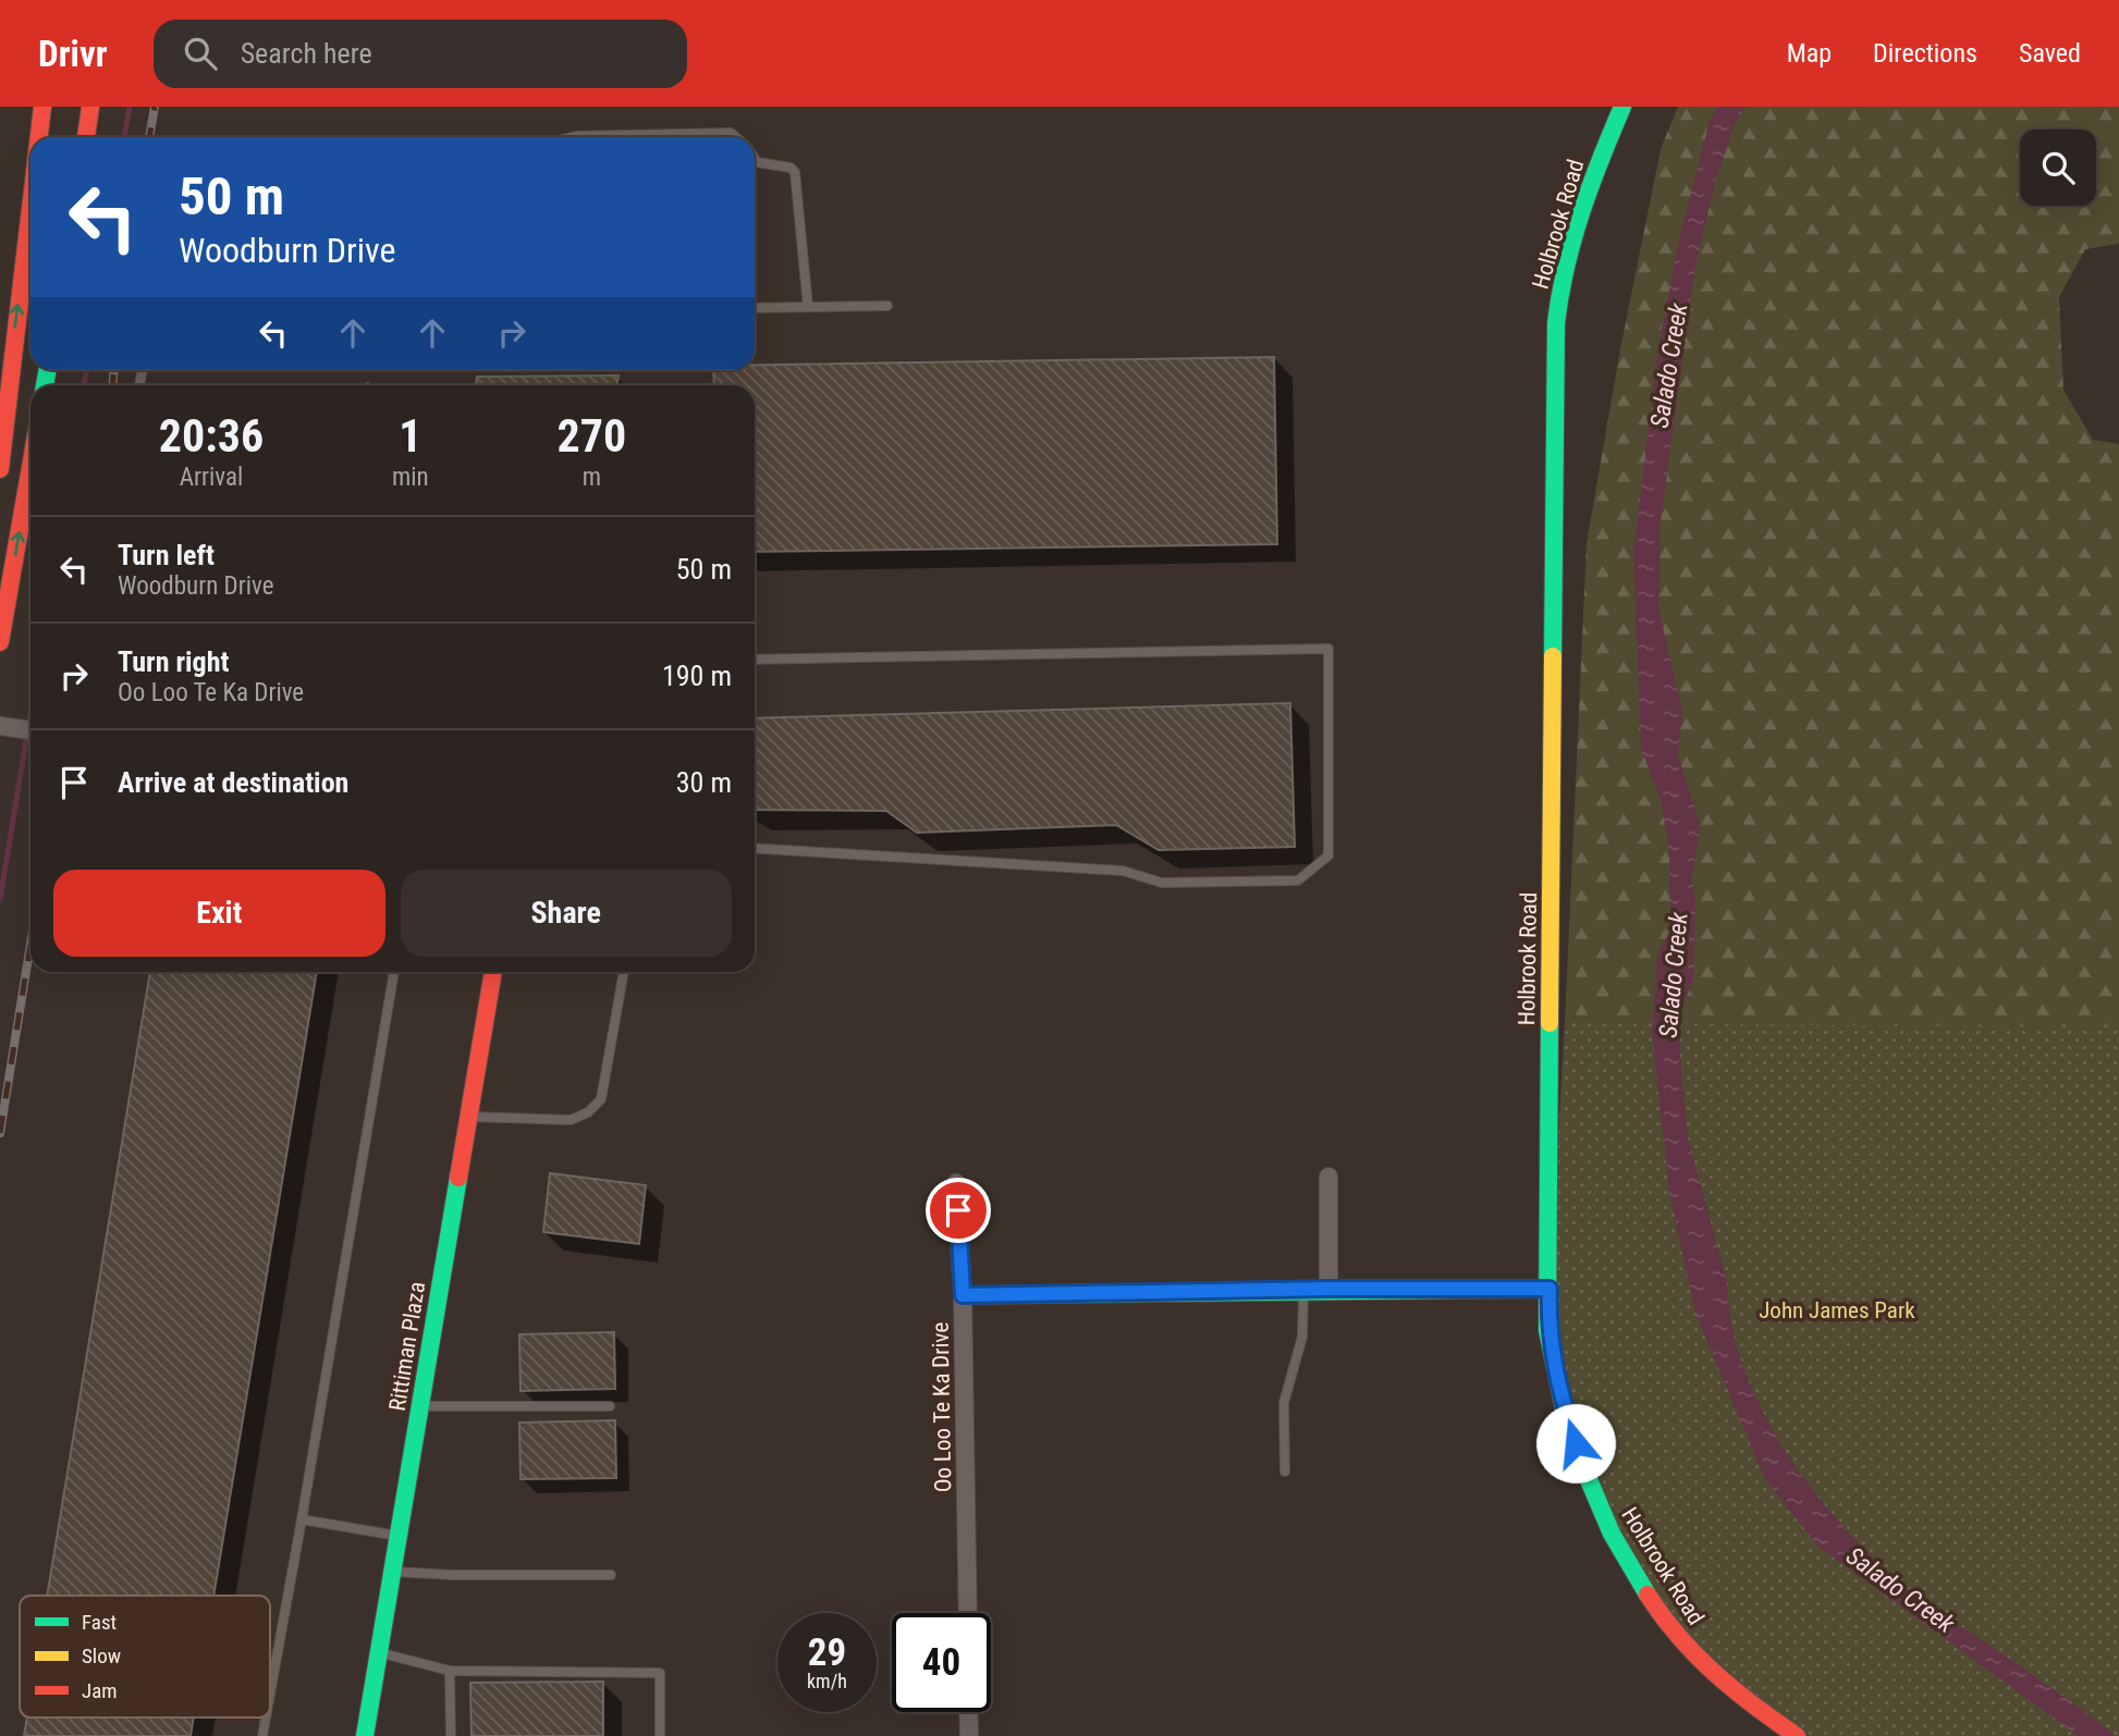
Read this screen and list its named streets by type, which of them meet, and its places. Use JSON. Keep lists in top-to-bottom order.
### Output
{
  "streets": {
    "main road": ["Holbrook Road", "Rittiman Plaza"],
    "street": ["Oo Loo Te Ka Drive"]
  },
  "water": ["Salado Creek"],
  "parks": ["John James Park"],
  "legend": ["Fast", "Slow", "Jam"],
  "page": {
    "header": "Drivr",
    "search": "Search here",
    "nav": ["Map", "Directions", "Saved"],
    "turn": ["50 m", "Woodburn Drive"],
    "eta": [
      "20:36",
      "Arrival",
      "1",
      "min",
      "270",
      "m"
    ],
    "list": [
      {
        "name": "Turn left",
        "note": "Woodburn Drive",
        "value": "50 m"
      },
      {
        "name": "Turn right",
        "note": "Oo Loo Te Ka Drive",
        "value": "190 m"
      },
      {
        "name": "Arrive at destination",
        "value": "30 m"
      }
    ],
    "buttons": ["Exit", "Share"],
    "speed": "29 km/h",
    "limit": "40"
  }
}
